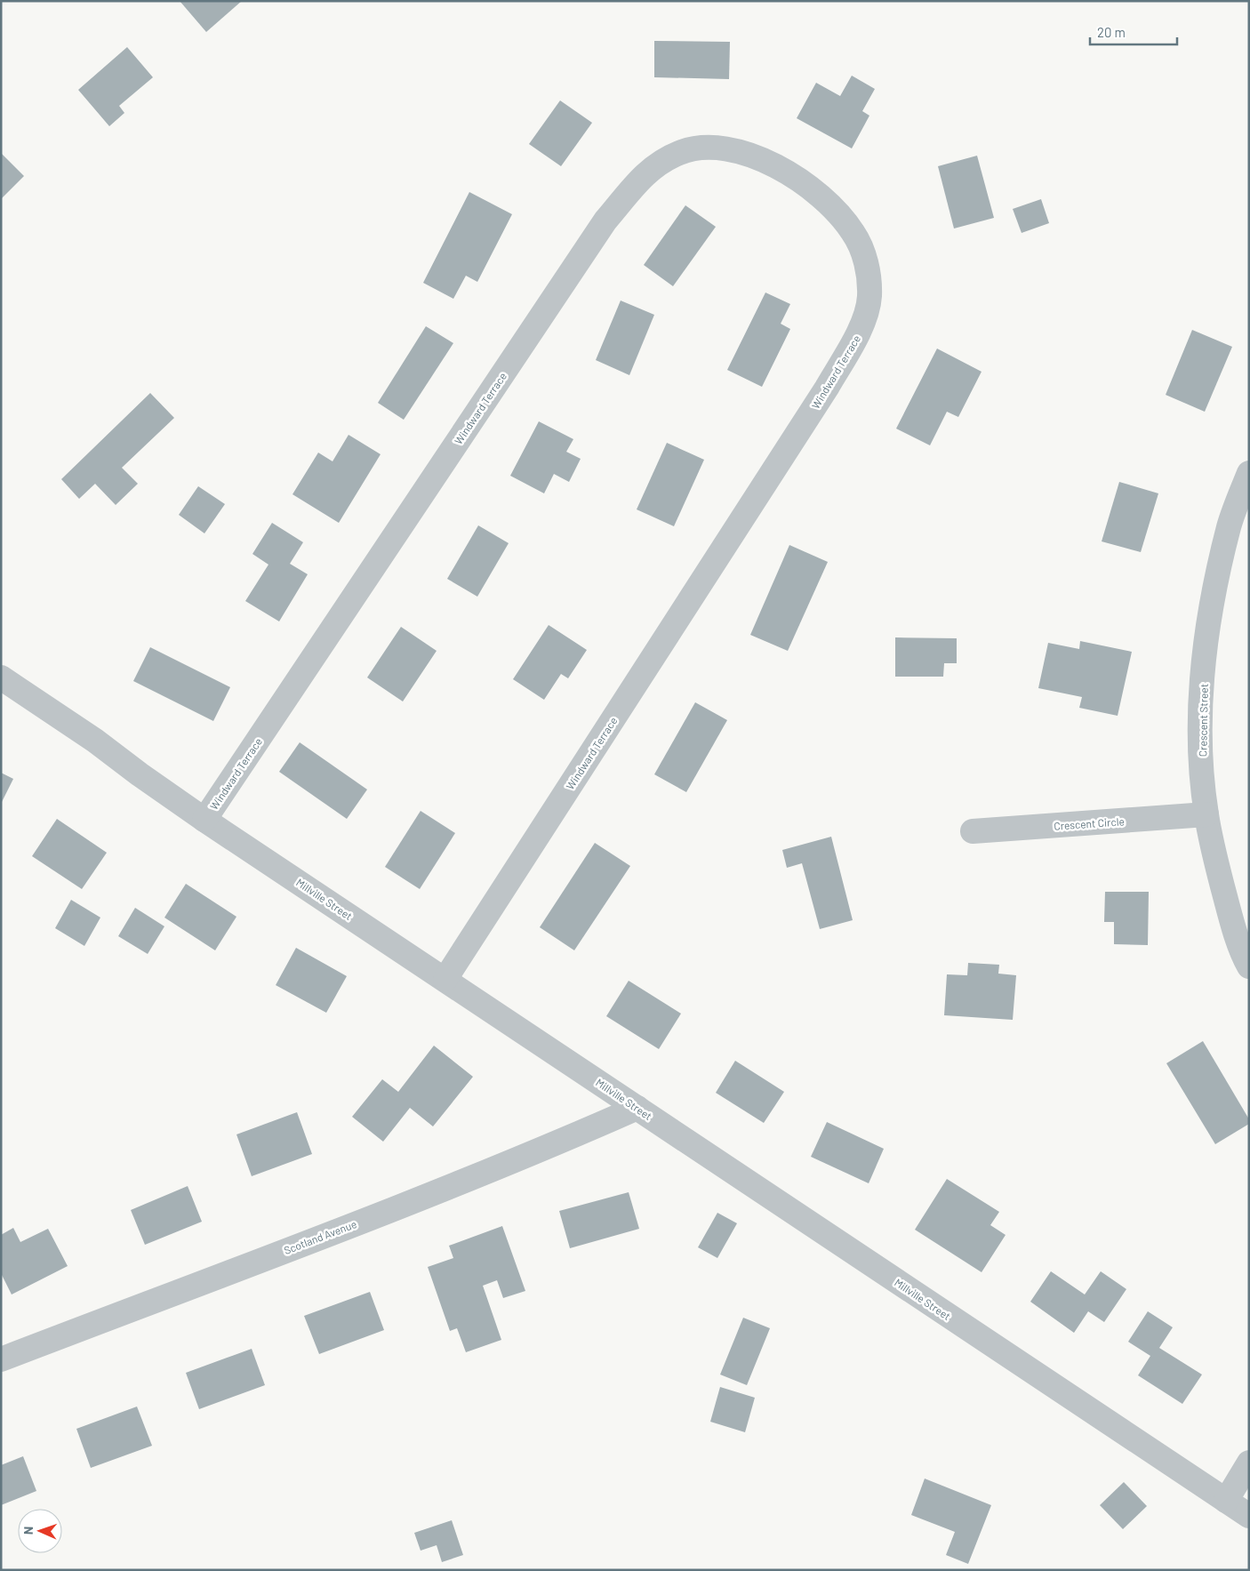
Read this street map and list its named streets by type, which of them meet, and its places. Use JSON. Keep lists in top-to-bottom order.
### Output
{
  "streets": {
    "street": [
      "Windward Terrace",
      "Crescent Street",
      "Crescent Circle",
      "Millville Street",
      "Scotland Avenue"
    ]
  },
  "crossings": [
    ["Windward Terrace", "Millville Street"],
    ["Crescent Street", "Crescent Circle"],
    ["Millville Street", "Scotland Avenue"]
  ],
  "scale_bar": "20 m",
  "north": "left"
}
